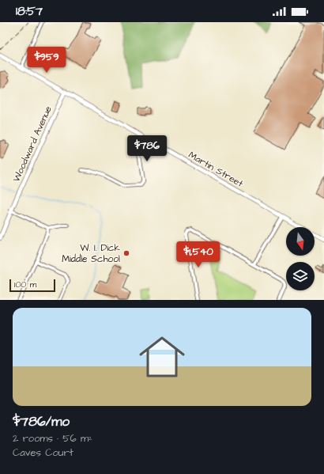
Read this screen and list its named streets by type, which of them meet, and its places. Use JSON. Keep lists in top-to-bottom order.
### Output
{
  "streets": {
    "street": ["Woodward Avenue", "Martin Street"]
  },
  "crossings": [
    ["Woodward Avenue", "Martin Street"]
  ],
  "places": ["W. I. Dick Middle School"],
  "scale_bar": "100 m",
  "north": "bottom",
  "page": {
    "status": "18:57",
    "price": ["$959", "$786", "$1,540"],
    "scale": "100 m",
    "list": [
      {
        "name": "$786/mo",
        "note": "2 rooms · 56 m² · Caves Court"
      }
    ]
  }
}
